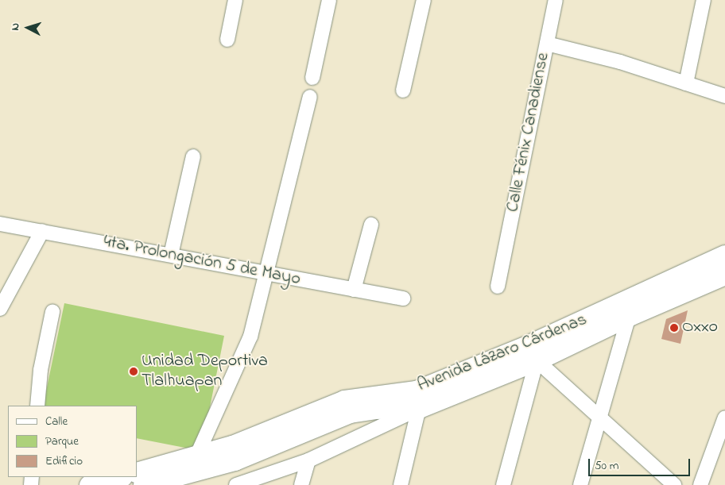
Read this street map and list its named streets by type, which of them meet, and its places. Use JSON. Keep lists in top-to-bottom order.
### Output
{
  "streets": {
    "main road": ["Avenida Lázaro Cárdenas"],
    "street": ["Calle Fénix Canadiense", "4ta. Prolongación 5 de Mayo"]
  },
  "places": ["Oxxo", "Unidad Deportiva Tlalhuapan"],
  "legend": ["Calle", "Parque", "Edificio"],
  "scale_bar": "50 m",
  "north": "left"
}
